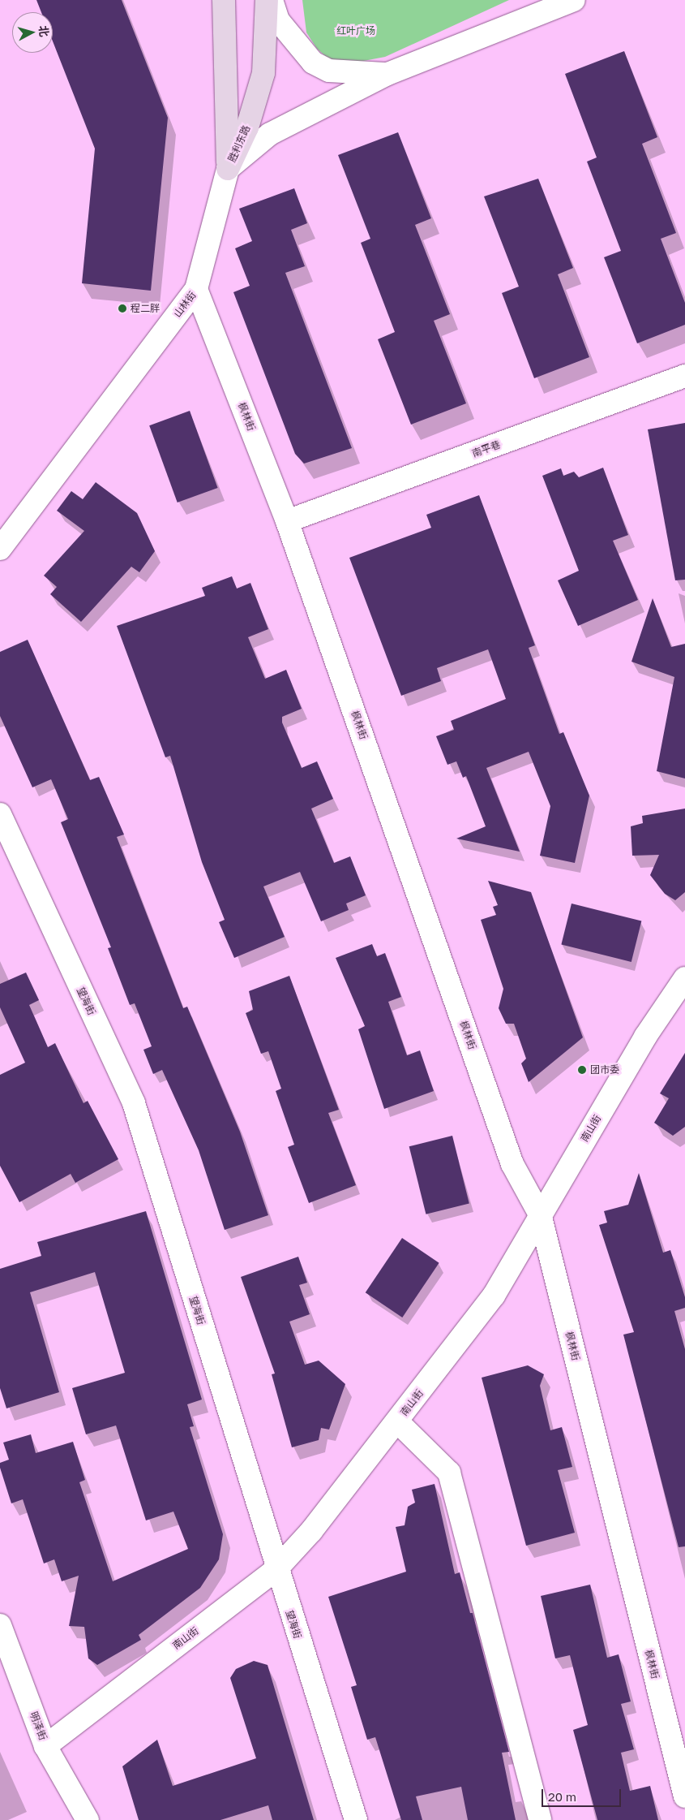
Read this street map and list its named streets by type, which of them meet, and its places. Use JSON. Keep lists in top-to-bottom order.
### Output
{
  "streets": {
    "main road": ["胜利东路"],
    "street": [
      "山林街",
      "枫林街",
      "南平巷",
      "望海街",
      "南山街",
      "明泽街"
    ]
  },
  "crossings": [
    ["胜利东路", "山林街"],
    ["山林街", "枫林街"],
    ["枫林街", "南平巷"],
    ["枫林街", "南山街"],
    ["望海街", "南山街"],
    ["南山街", "明泽街"]
  ],
  "parks": ["红叶广场"],
  "places": ["程二胖", "团市委"],
  "scale_bar": "20 m",
  "north": "right"
}
